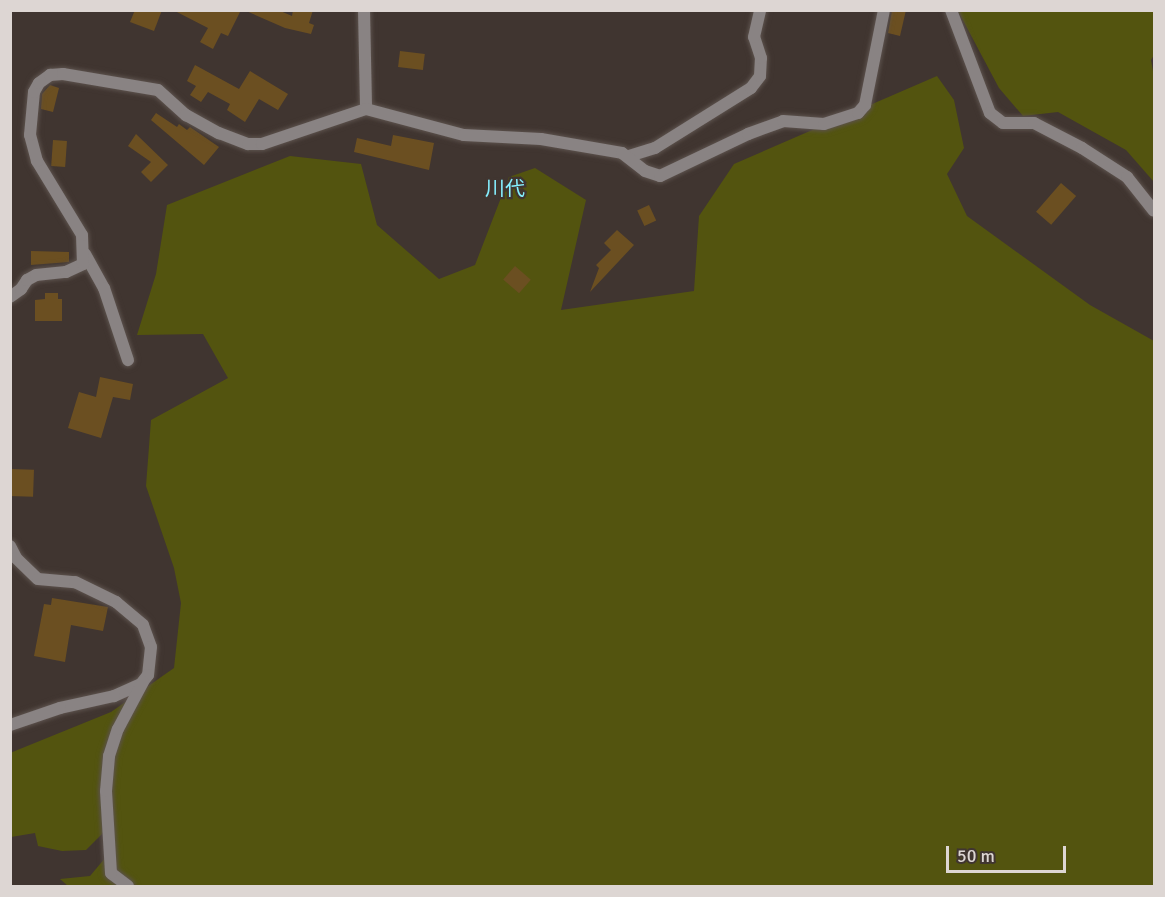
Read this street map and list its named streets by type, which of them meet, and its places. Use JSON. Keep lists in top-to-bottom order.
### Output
{
  "districts": ["川代"],
  "scale_bar": "50 m"
}
